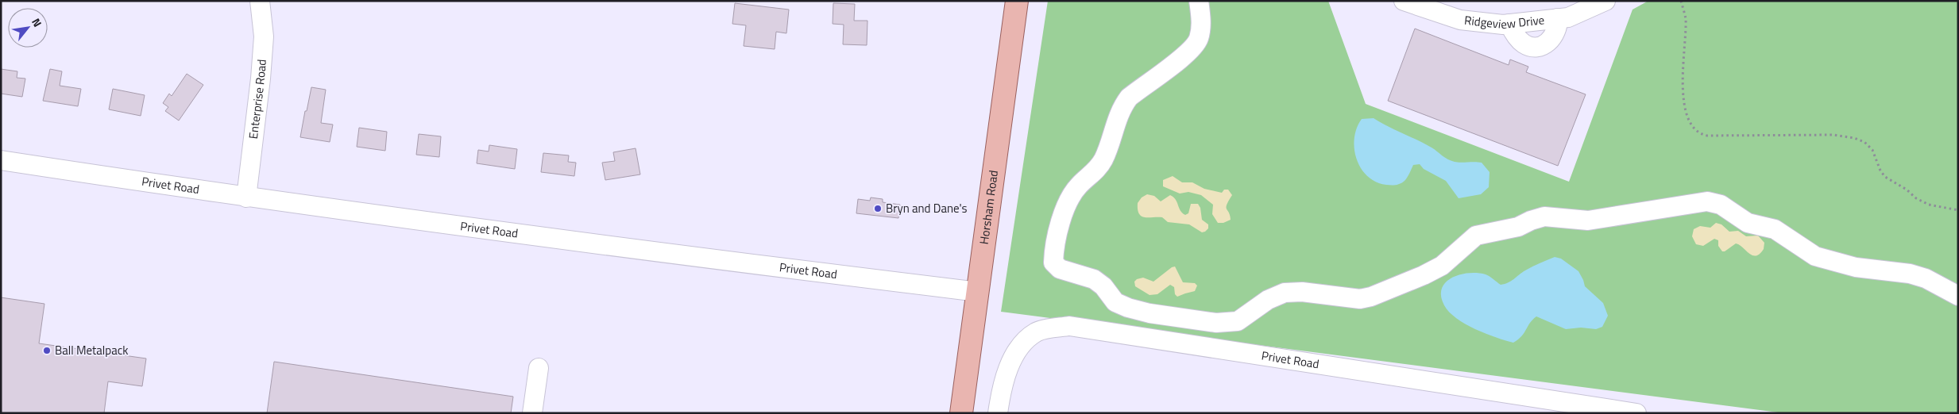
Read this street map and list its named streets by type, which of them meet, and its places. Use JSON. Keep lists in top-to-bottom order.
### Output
{
  "streets": {
    "main road": ["Horsham Road"],
    "street": ["Ridgeview Drive", "Enterprise Road", "Privet Road"]
  },
  "crossings": [
    ["Enterprise Road", "Privet Road"],
    ["Privet Road", "Horsham Road"]
  ],
  "places": ["Bryn and Dane's", "Ball Metalpack"],
  "north": "top right"
}
